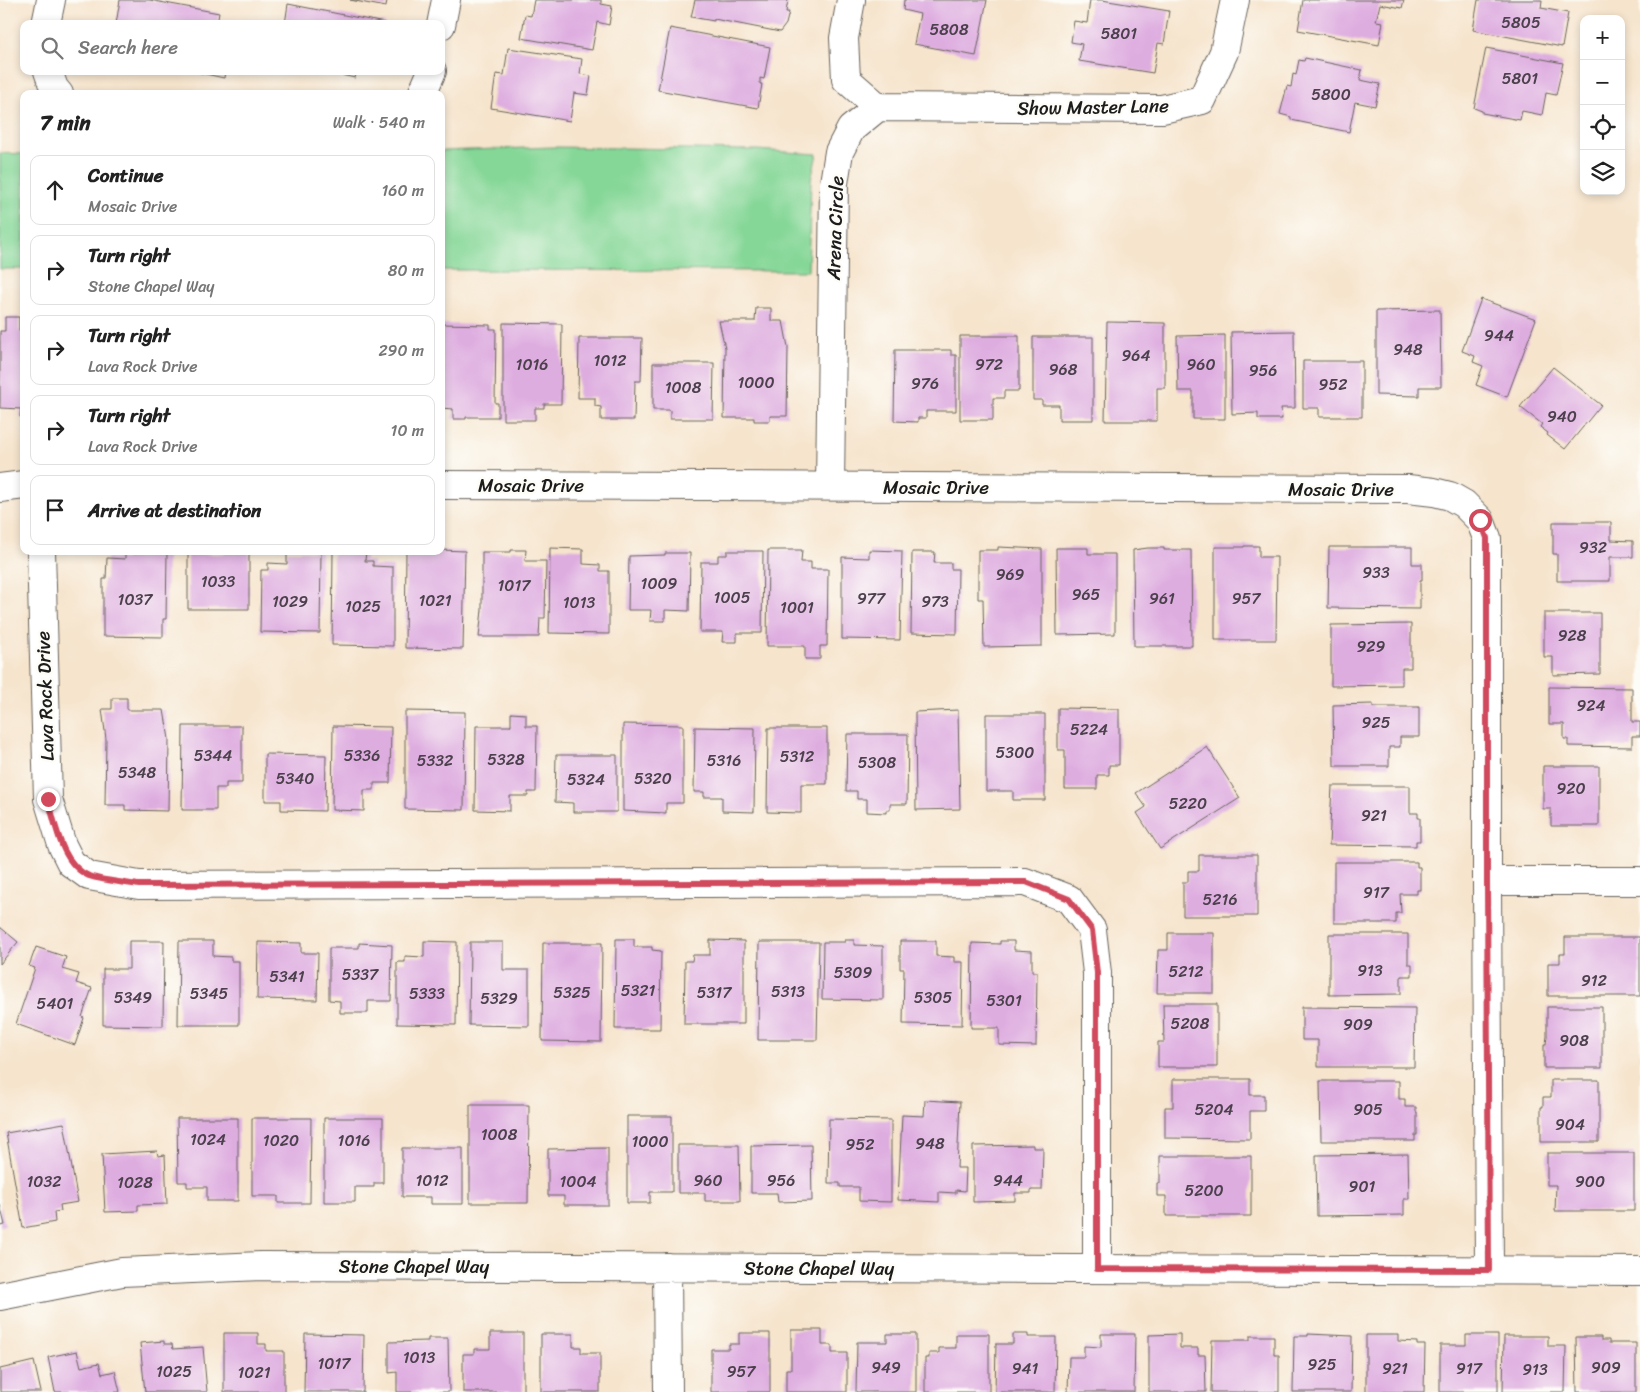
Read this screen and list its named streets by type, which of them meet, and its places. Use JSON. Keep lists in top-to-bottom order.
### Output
{
  "streets": {
    "street": [
      "Show Master Lane",
      "Arena Circle",
      "Mosaic Drive",
      "Lava Rock Drive",
      "Stone Chapel Way"
    ]
  },
  "crossings": [
    ["Show Master Lane", "Arena Circle"],
    ["Arena Circle", "Mosaic Drive"],
    ["Mosaic Drive", "Stone Chapel Way"],
    ["Lava Rock Drive", "Stone Chapel Way"]
  ],
  "house_numbers": [
    "5805",
    "5808",
    "5801",
    "5801",
    "5800",
    "944",
    "948",
    "964",
    "1012",
    "1016",
    "972",
    "960",
    "968",
    "956",
    "1000",
    "976",
    "952",
    "1008",
    "940",
    "932",
    "933",
    "969",
    "1033",
    "1009",
    "1017",
    "965",
    "1005",
    "977",
    "961",
    "957",
    "1037",
    "1021",
    "1029",
    "973",
    "1013",
    "1025",
    "1001",
    "928",
    "929",
    "924",
    "925",
    "5224",
    "5300",
    "5344",
    "5336",
    "5312",
    "5328",
    "5332",
    "5316",
    "5308",
    "5348",
    "5340",
    "5320",
    "5324",
    "920",
    "5220",
    "921",
    "917",
    "5216",
    "913",
    "5212",
    "5309",
    "5337",
    "5341",
    "912",
    "5321",
    "5313",
    "5325",
    "5317",
    "5345",
    "5333",
    "5349",
    "5305",
    "5329",
    "5301",
    "5401",
    "5208",
    "909",
    "908",
    "5204",
    "905",
    "904",
    "1008",
    "1024",
    "1020",
    "1016",
    "1000",
    "948",
    "952",
    "1012",
    "960",
    "956",
    "944",
    "1032",
    "1004",
    "900",
    "1028",
    "901",
    "5200",
    "1013",
    "1017",
    "925",
    "949",
    "909",
    "941",
    "921",
    "917",
    "913",
    "1025",
    "957",
    "1021"
  ],
  "page": {
    "map_buttons": ["+", "−"],
    "search": "Search here",
    "heading": ["7 min", "Walk · 540 m"],
    "list": [
      ["Continue", "Mosaic Drive", "160 m"],
      ["Turn right", "Stone Chapel Way", "80 m"],
      ["Turn right", "Lava Rock Drive", "290 m"],
      ["Turn right", "Lava Rock Drive", "10 m"],
      "Arrive at destination"
    ]
  }
}
